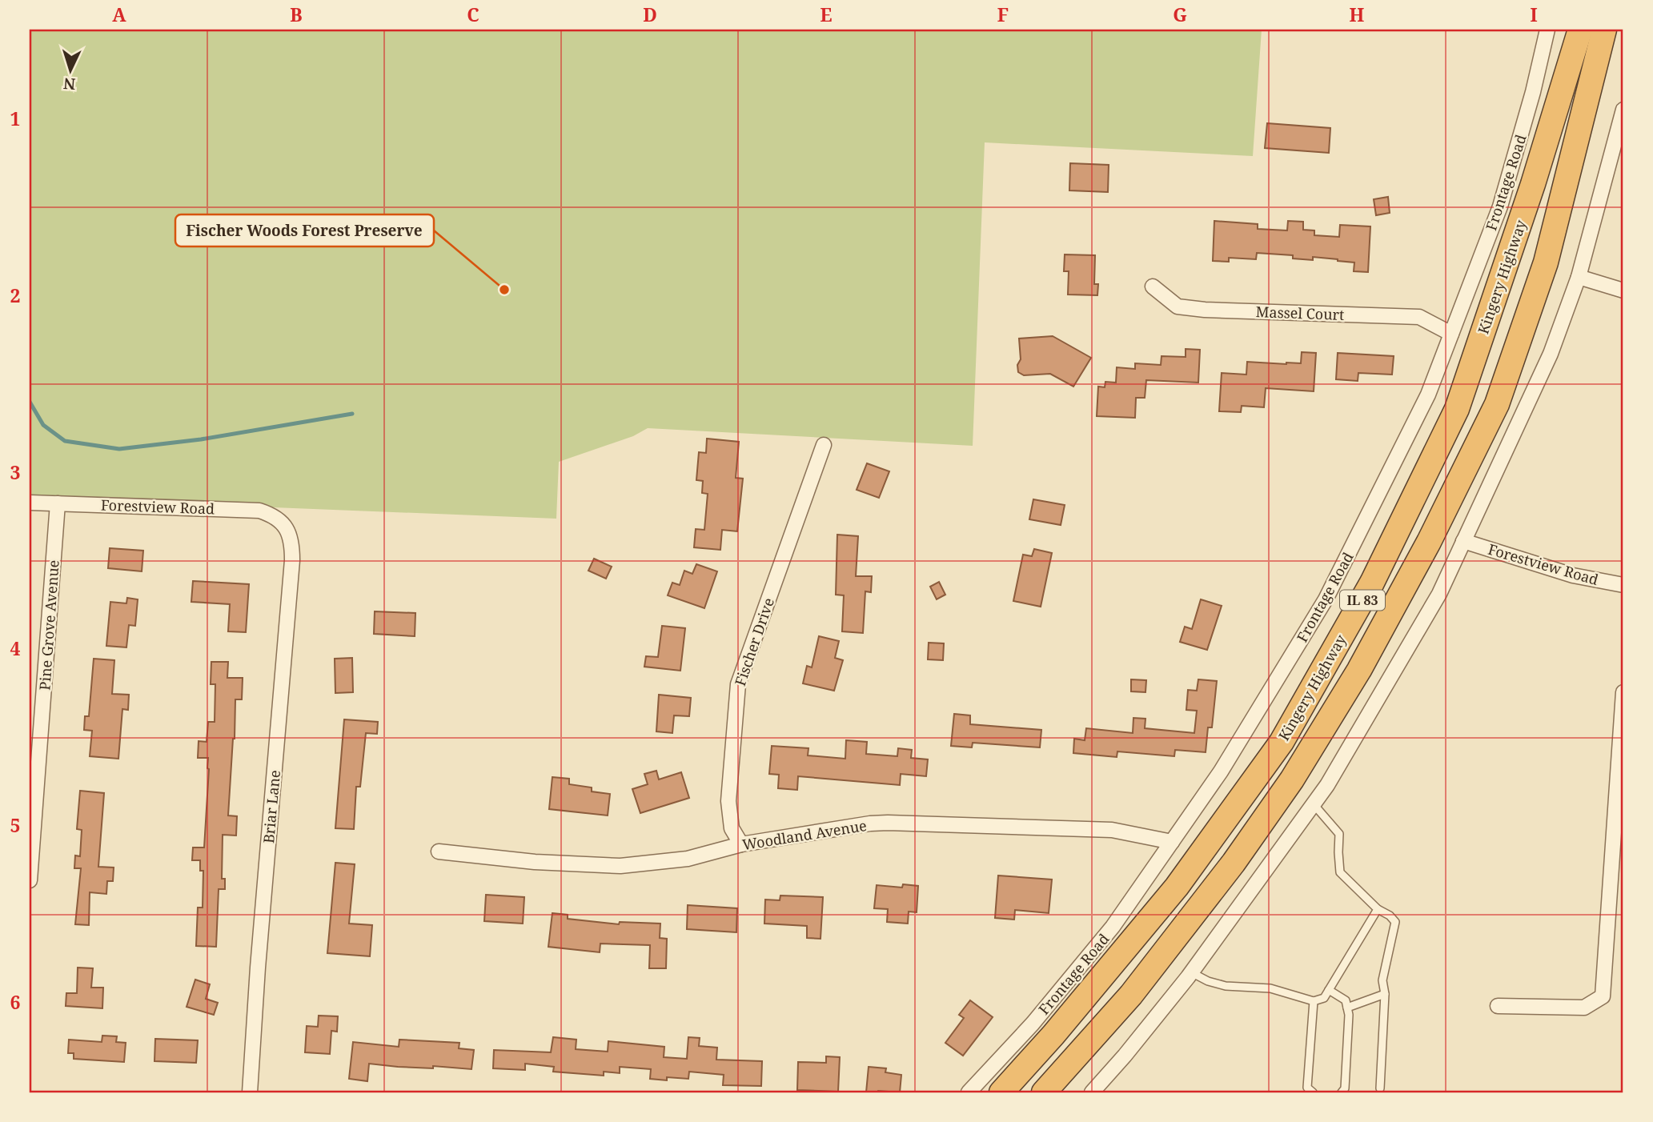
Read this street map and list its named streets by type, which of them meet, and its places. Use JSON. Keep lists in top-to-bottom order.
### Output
{
  "streets": {
    "highway": ["Kingery Highway", "IL 83"],
    "street": [
      "Frontage Road",
      "Massel Court",
      "Forestview Road",
      "Pine Grove Avenue",
      "Fischer Drive",
      "Briar Lane",
      "Woodland Avenue"
    ]
  },
  "crossings": [
    ["Frontage Road", "Massel Court"],
    ["Frontage Road", "Woodland Avenue"],
    ["Forestview Road", "Pine Grove Avenue"],
    ["Forestview Road", "Briar Lane"],
    ["Fischer Drive", "Woodland Avenue"]
  ],
  "places": ["Fischer Woods Forest Preserve"],
  "north": "bottom",
  "grid": {
    "columns": [
      "A",
      "B",
      "C",
      "D",
      "E",
      "F",
      "G",
      "H",
      "I"
    ],
    "rows": [
      "1",
      "2",
      "3",
      "4",
      "5",
      "6"
    ]
  }
}
